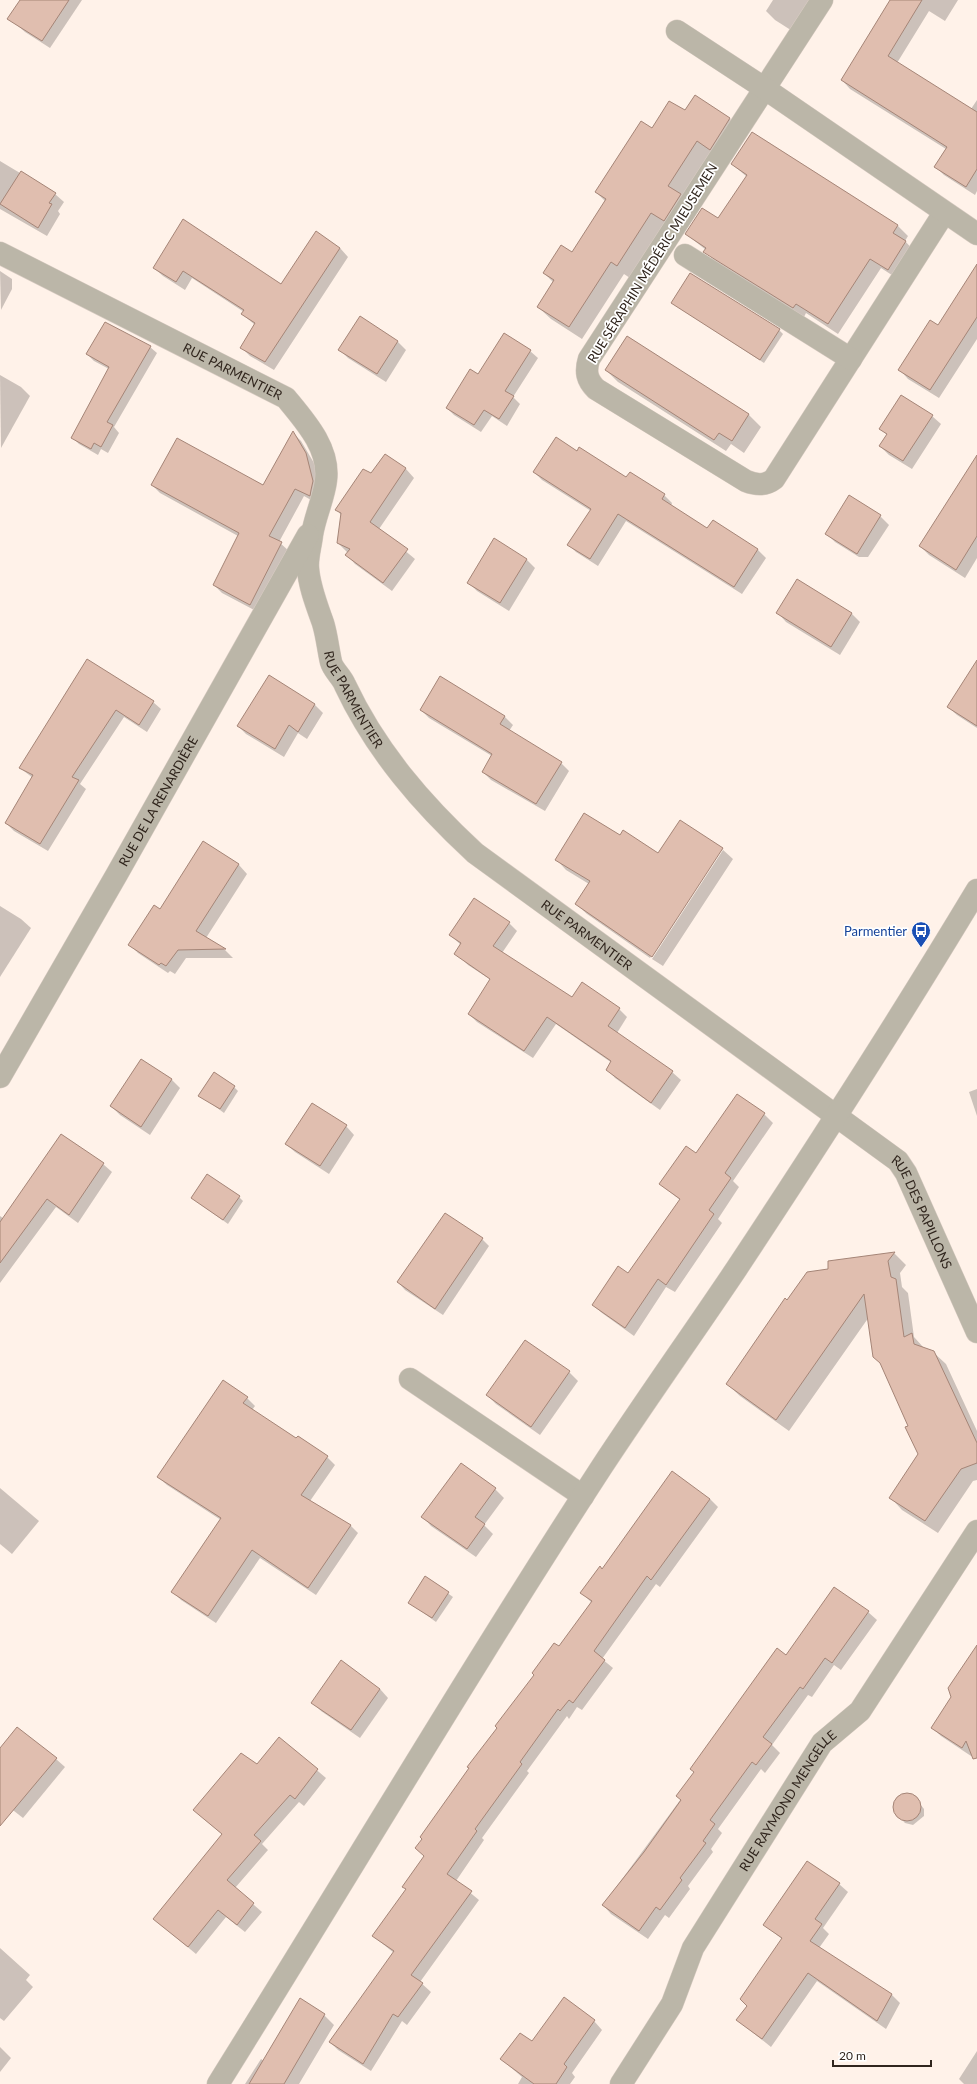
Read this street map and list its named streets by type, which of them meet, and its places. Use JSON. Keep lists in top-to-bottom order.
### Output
{
  "streets": {
    "street": [
      "RUE SÉRAPHIN MÉDÉRIC MIEUSEMEN",
      "RUE PARMENTIER",
      "RUE DE LA RENARDIÈRE",
      "RUE DES PAPILLONS",
      "RUE RAYMOND MENGELLE"
    ]
  },
  "crossings": [
    ["RUE PARMENTIER", "RUE DE LA RENARDIÈRE"],
    ["RUE PARMENTIER", "RUE DES PAPILLONS"]
  ],
  "places": {
    "bus stop": ["Parmentier"]
  },
  "scale_bar": "20 m"
}
